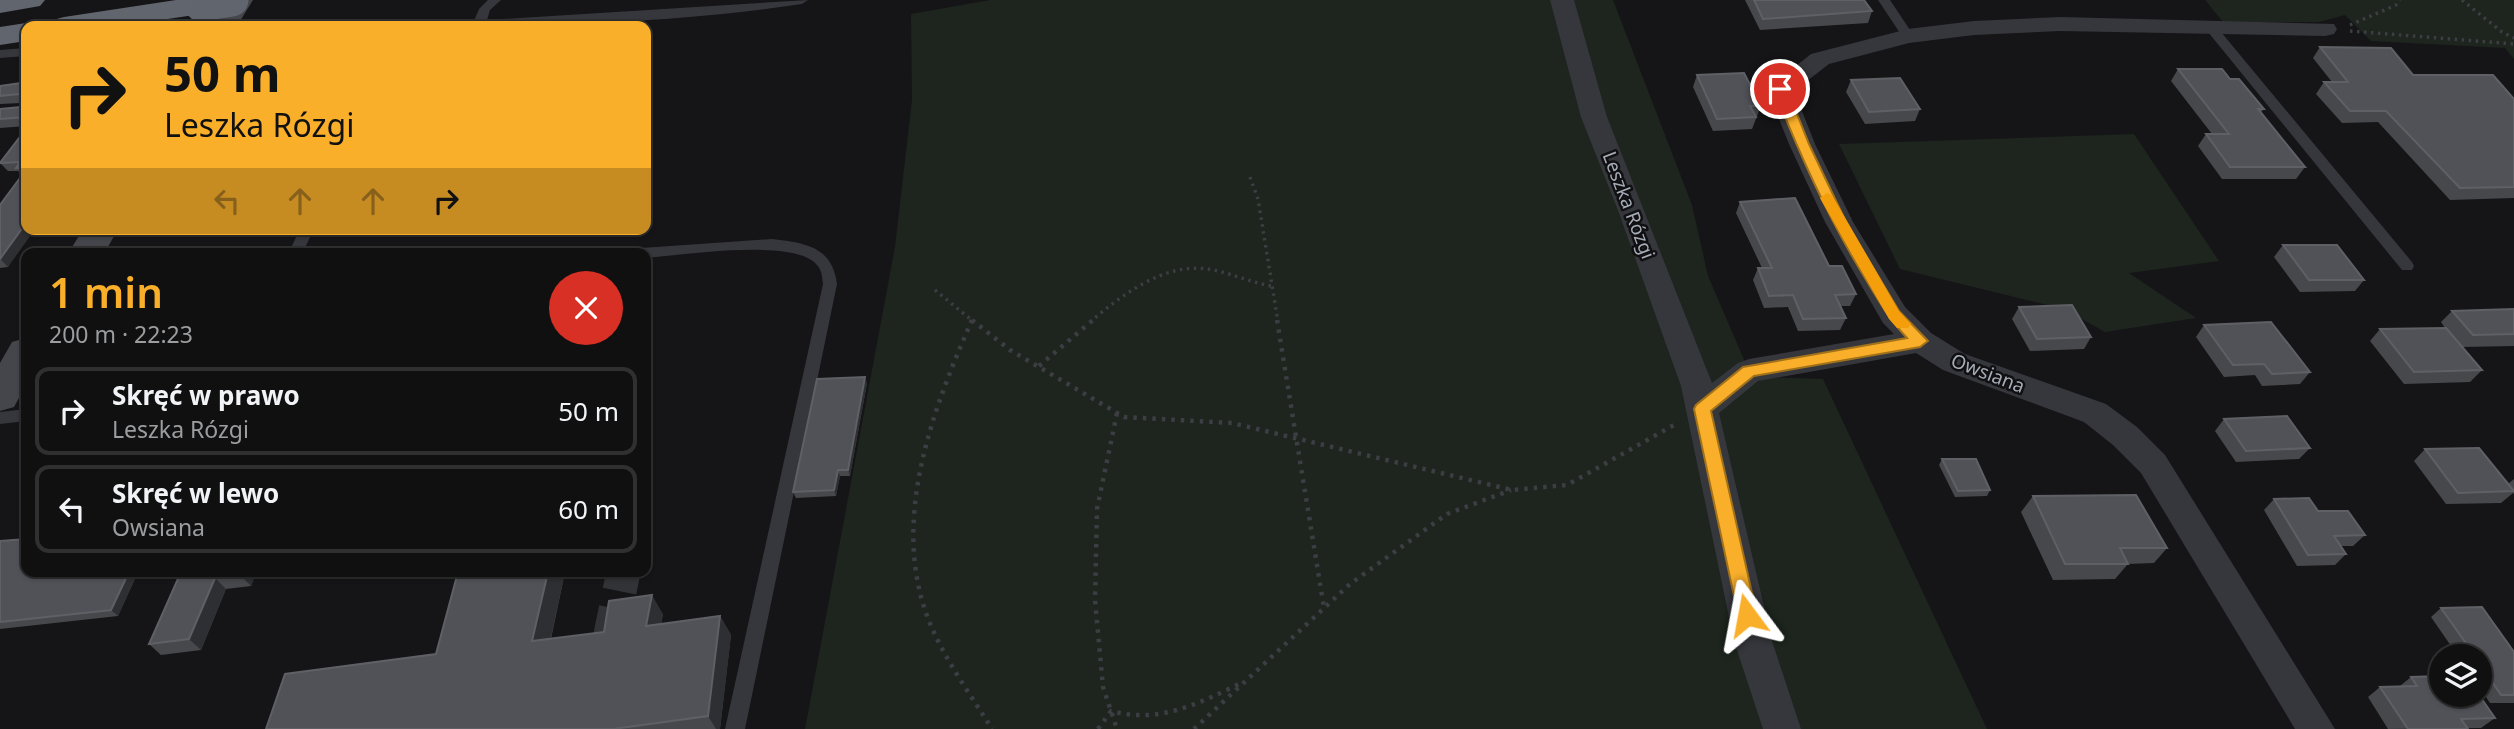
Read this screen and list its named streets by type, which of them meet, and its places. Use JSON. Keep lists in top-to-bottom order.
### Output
{
  "streets": {
    "street": ["Leszka Rózgi", "Owsiana"]
  },
  "page": {
    "turn": ["50 m", "Leszka Rózgi"],
    "heading": ["1 min", "200 m · 22:23"],
    "list": [
      {
        "name": "Skręć w prawo",
        "note": "Leszka Rózgi",
        "value": "50 m"
      },
      {
        "name": "Skręć w lewo",
        "note": "Owsiana",
        "value": "60 m"
      }
    ]
  }
}
